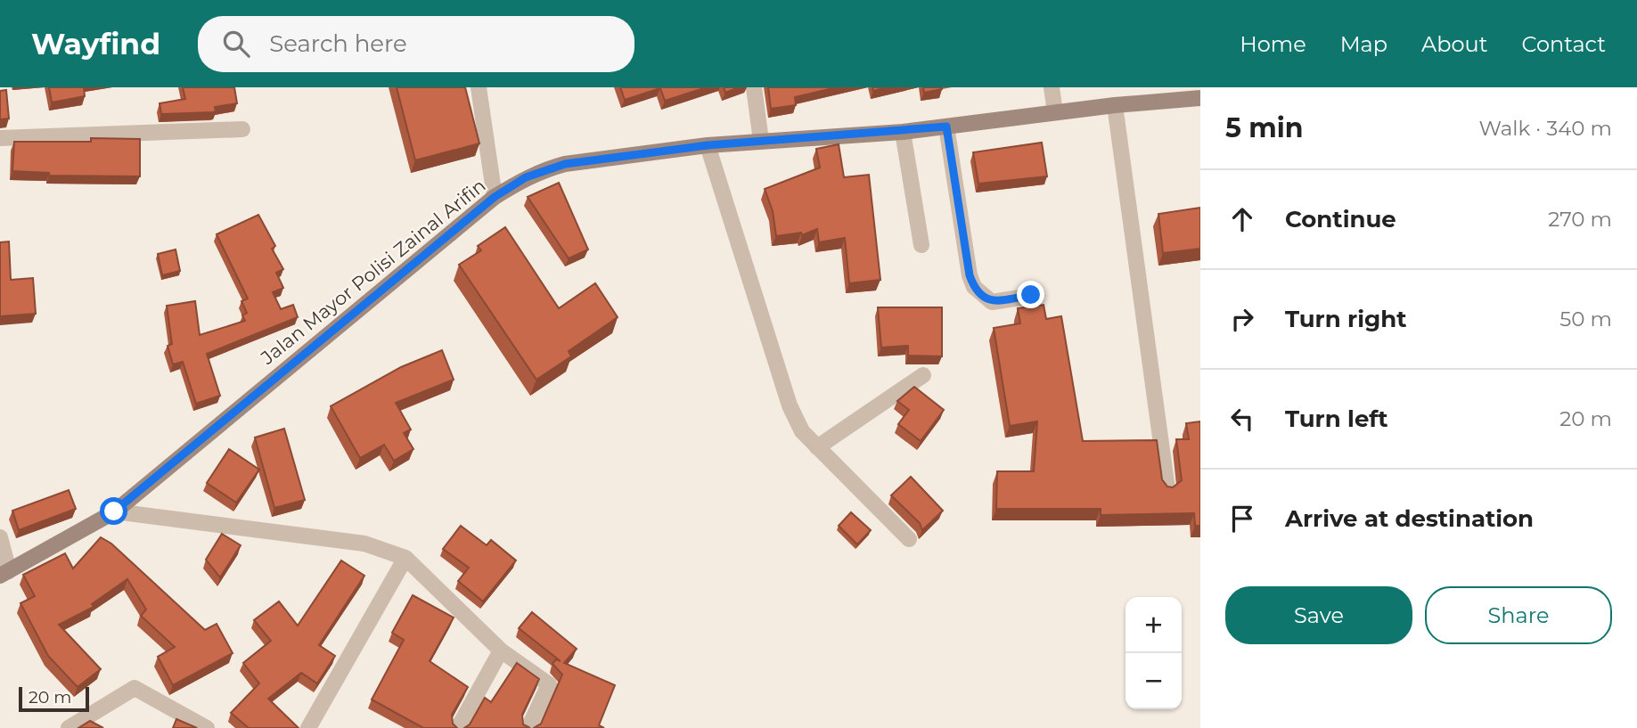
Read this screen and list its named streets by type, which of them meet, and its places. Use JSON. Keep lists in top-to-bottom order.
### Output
{
  "streets": {
    "main road": ["Jalan Mayor Polisi Zainal Arifin"]
  },
  "scale_bar": "20 m",
  "page": {
    "header": "Wayfind",
    "search": "Search here",
    "nav": [
      "Home",
      "Map",
      "About",
      "Contact"
    ],
    "heading": ["5 min", "Walk · 340 m"],
    "list": [
      ["Continue", "270 m"],
      ["Turn right", "50 m"],
      ["Turn left", "20 m"],
      "Arrive at destination"
    ],
    "buttons": ["Save", "Share"],
    "map_buttons": ["+", "−"],
    "scale": "20 m"
  }
}
